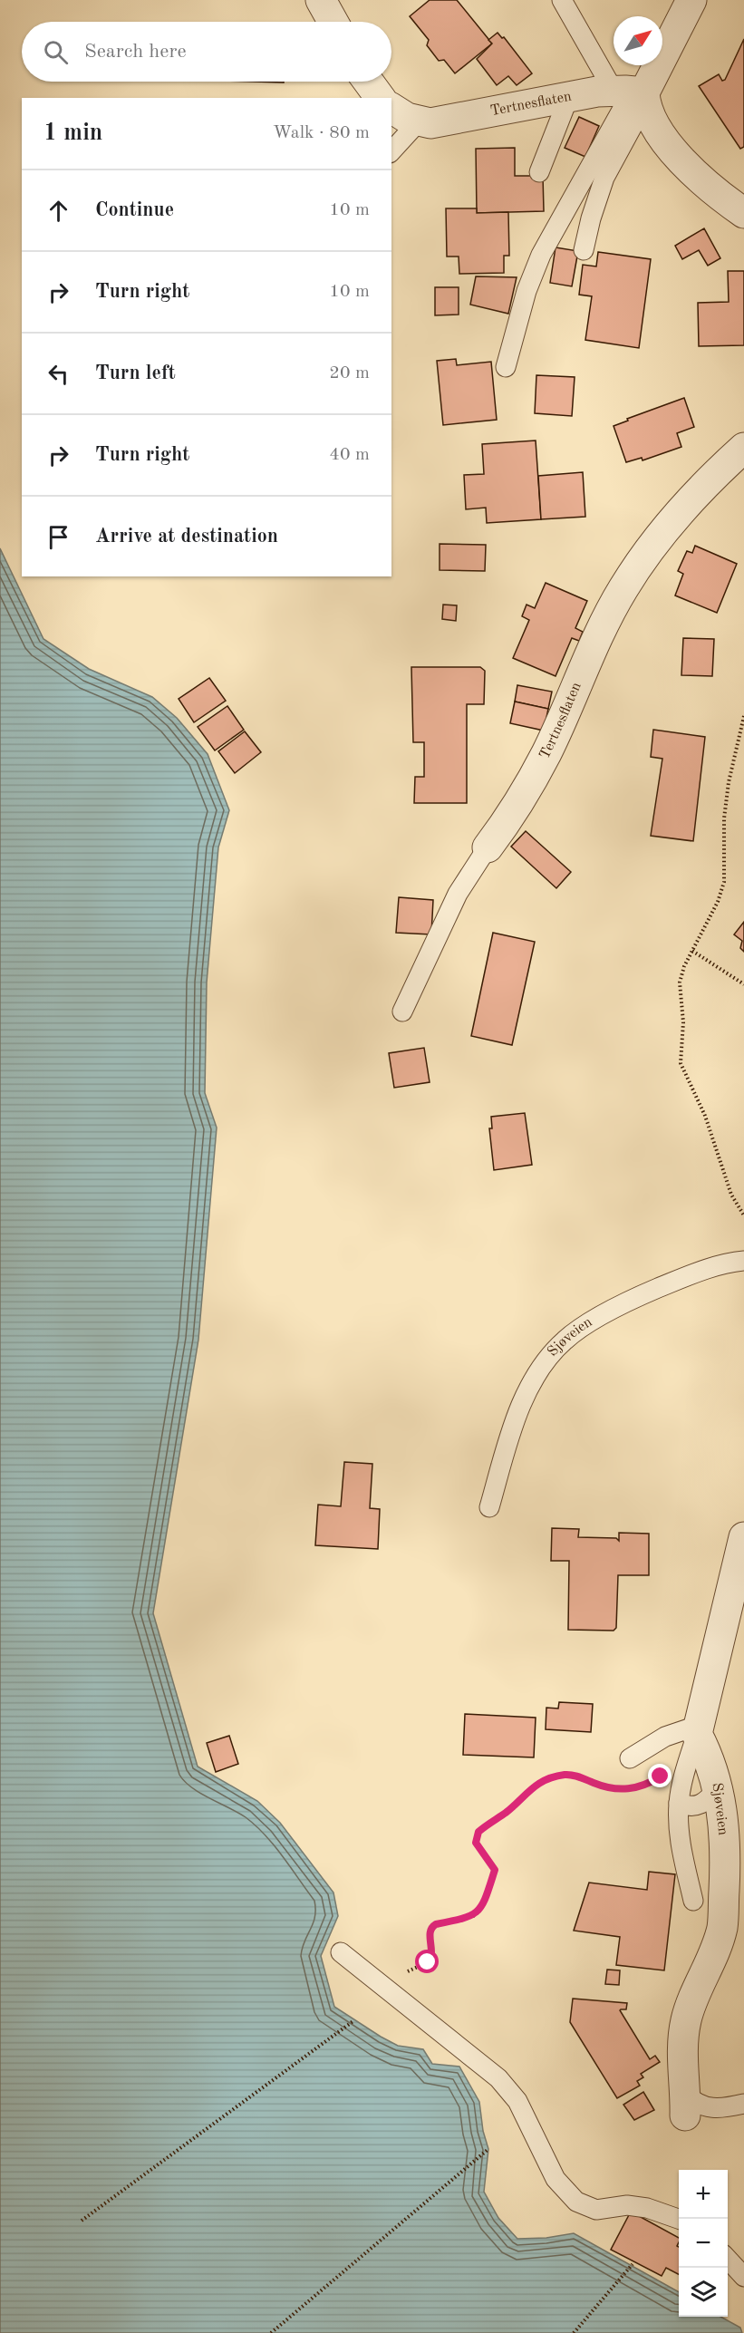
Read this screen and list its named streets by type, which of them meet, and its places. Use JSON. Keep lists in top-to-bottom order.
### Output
{
  "streets": {
    "street": ["Tertnesflaten", "Sjøveien"]
  },
  "north": "top right",
  "page": {
    "search": "Search here",
    "heading": ["1 min", "Walk · 80 m"],
    "list": [
      ["Continue", "10 m"],
      ["Turn right", "10 m"],
      ["Turn left", "20 m"],
      ["Turn right", "40 m"],
      "Arrive at destination"
    ],
    "map_buttons": ["+", "−"]
  }
}
